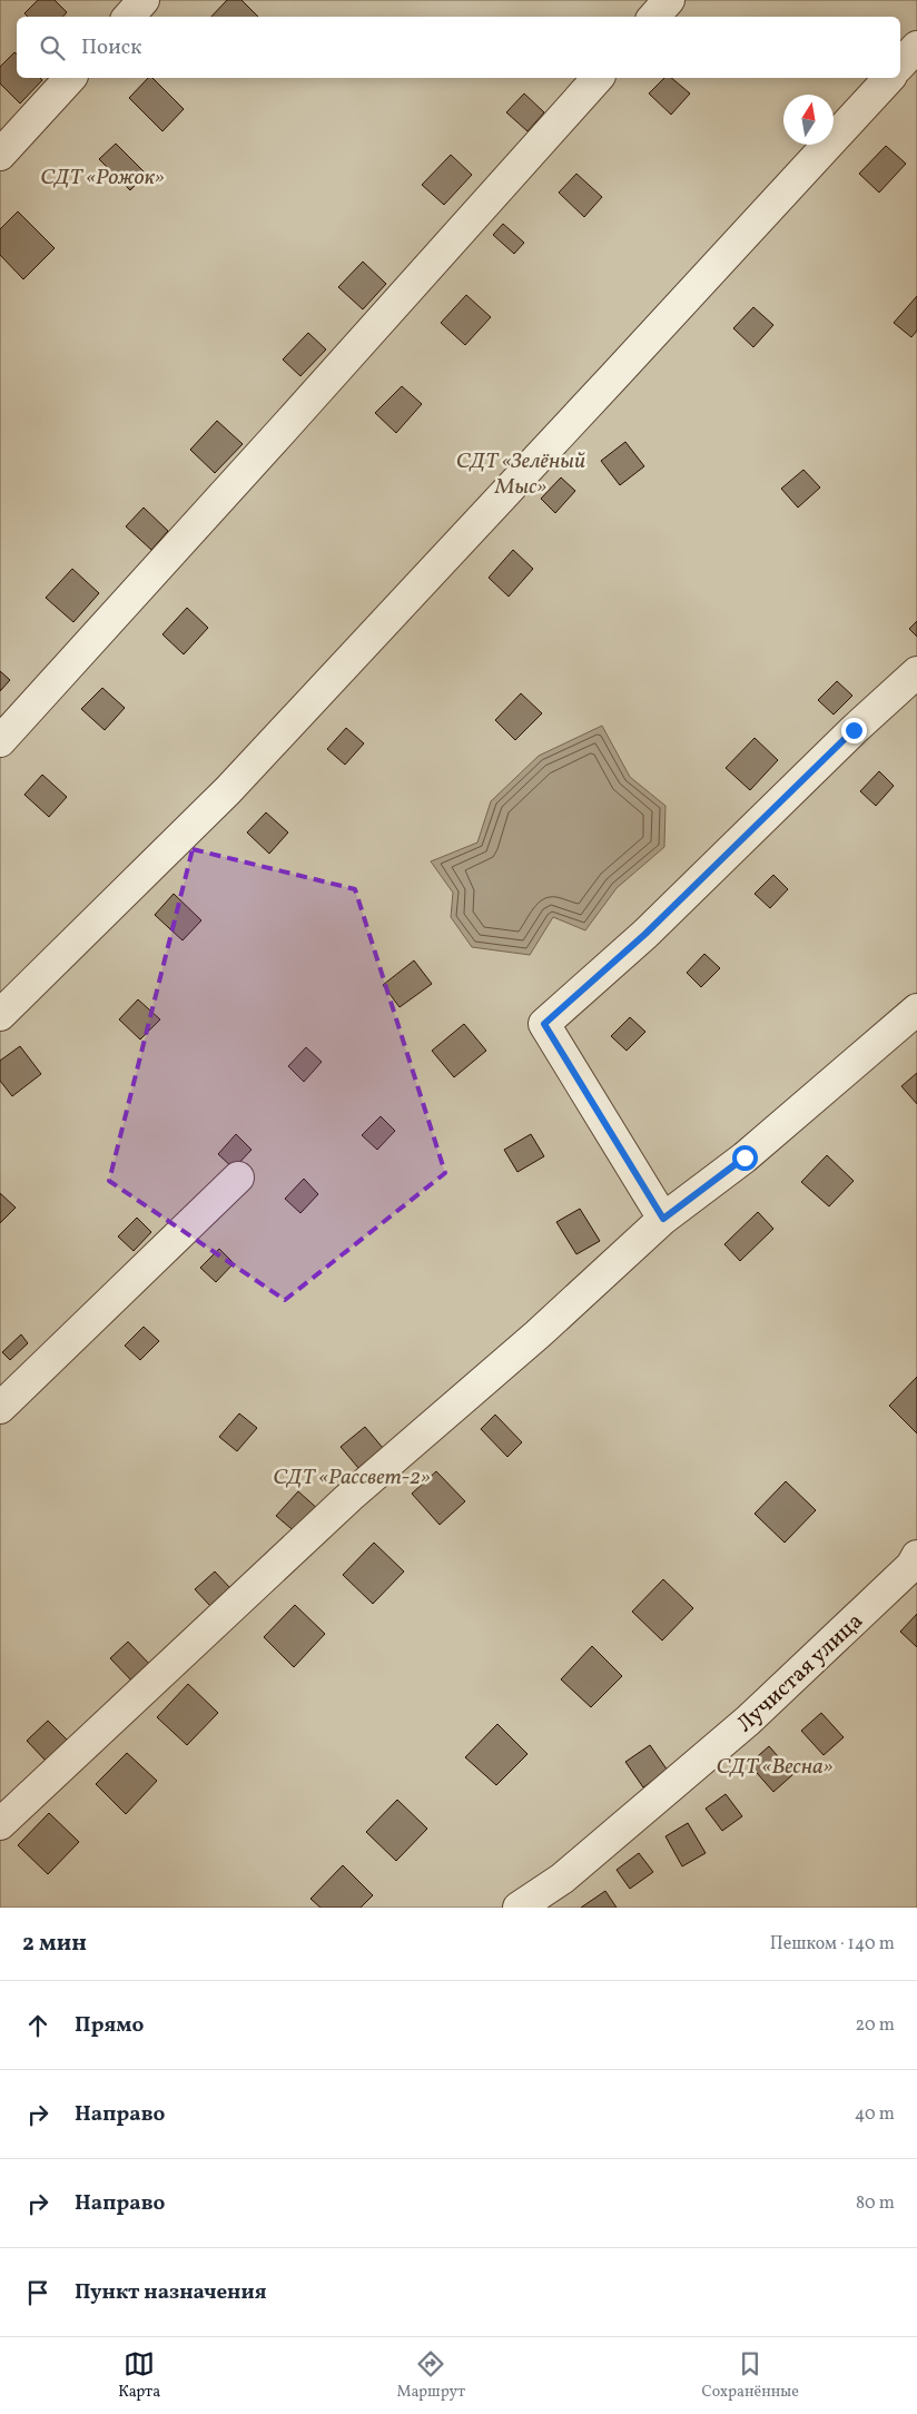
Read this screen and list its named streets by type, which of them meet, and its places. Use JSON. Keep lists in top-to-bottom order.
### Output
{
  "streets": {
    "lane": ["Лучистая улица"]
  },
  "parks": [
    "СДТ «Рожок»",
    "СДТ «Зелёный Мыс»",
    "СДТ «Рассвет-2»",
    "СДТ «Весна»"
  ],
  "north": "top",
  "page": {
    "search": "Поиск",
    "heading": ["2 мин", "Пешком · 140 m"],
    "list": [
      ["Прямо", "20 m"],
      ["Направо", "40 m"],
      ["Направо", "80 m"],
      "Пункт назначения"
    ],
    "nav": ["Карта", "Маршрут", "Сохранённые"]
  }
}
